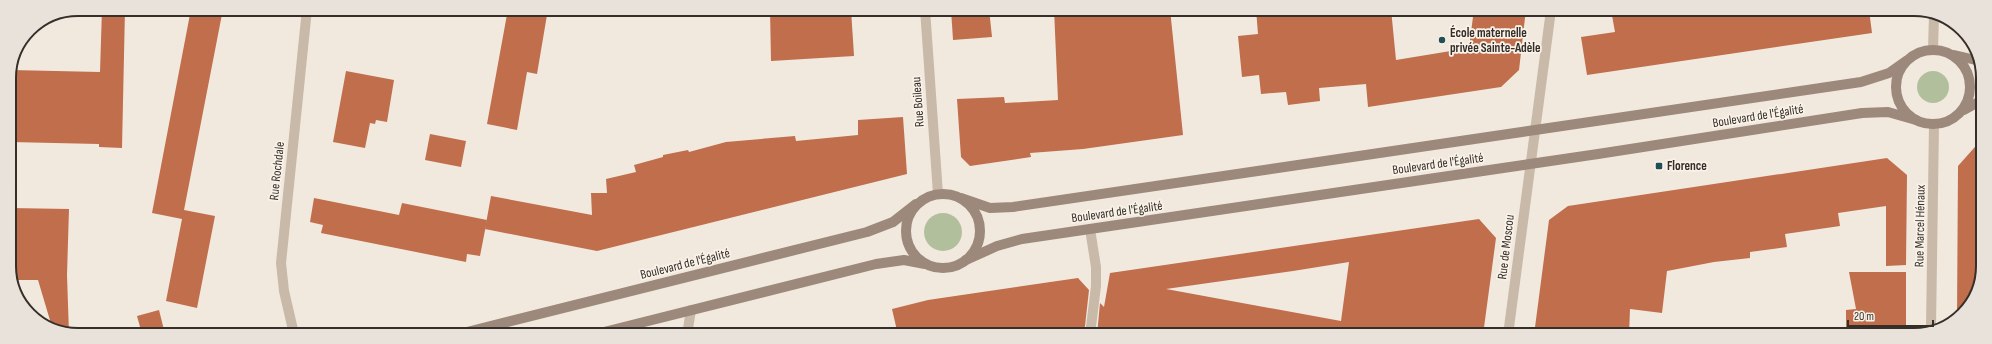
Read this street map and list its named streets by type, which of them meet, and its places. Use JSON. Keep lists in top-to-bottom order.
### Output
{
  "streets": {
    "main road": ["Boulevard de l'Égalité"],
    "street": [
      "Rue Boileau",
      "Rue Rochdale",
      "Rue Marcel Hénaux",
      "Rue de Moscou"
    ]
  },
  "crossings": [
    ["Rue Boileau", "Boulevard de l'Égalité"],
    ["Boulevard de l'Égalité", "Rue Marcel Hénaux"],
    ["Boulevard de l'Égalité", "Rue de Moscou"]
  ],
  "places": {
    "other": ["École maternelle privée Sainte-Adèle"],
    "transit": ["Florence"]
  },
  "scale_bar": "20 m"
}
